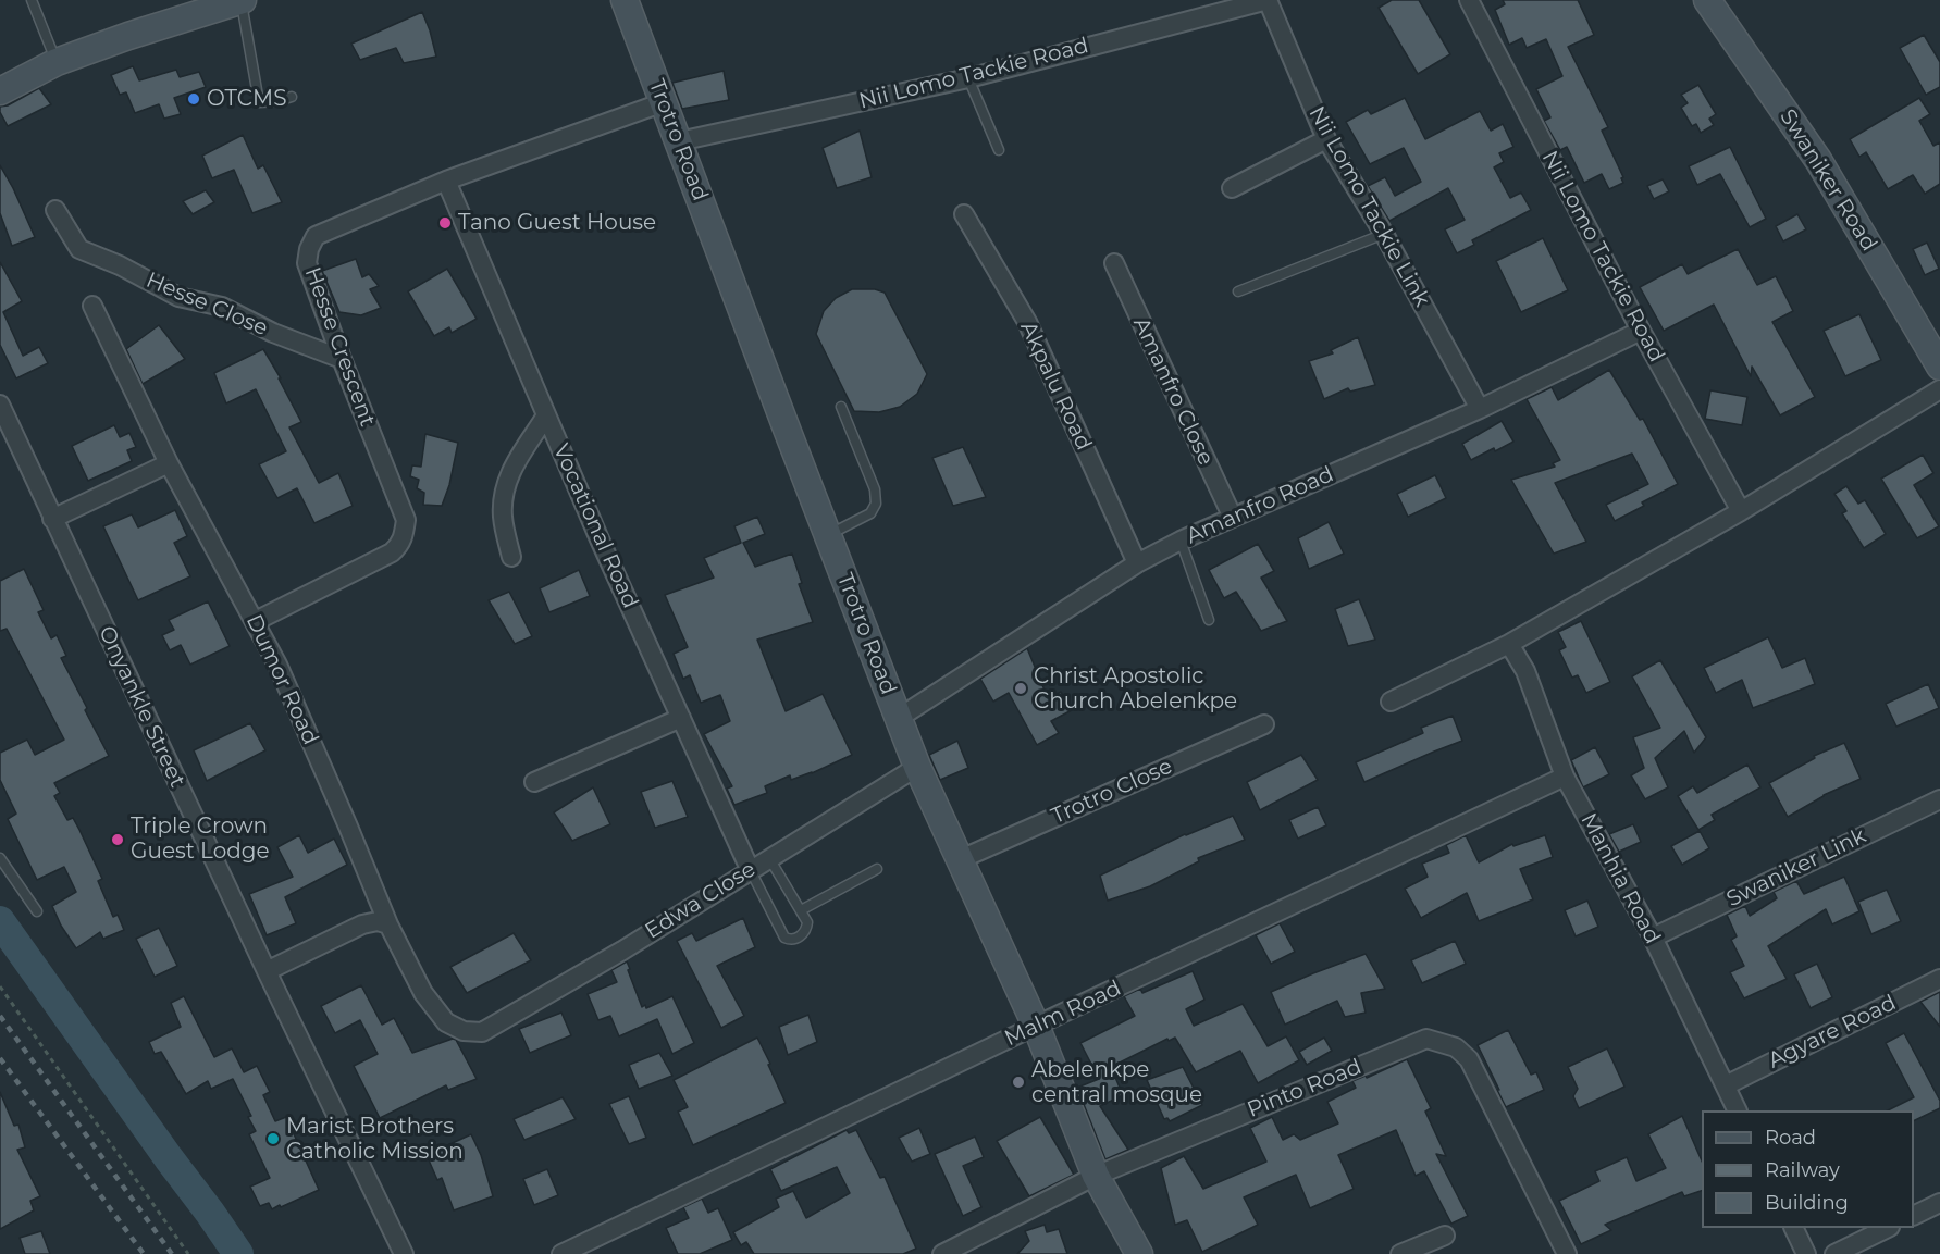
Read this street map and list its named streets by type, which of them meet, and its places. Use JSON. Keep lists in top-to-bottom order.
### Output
{
  "streets": {
    "street": [
      "Nii Lomo Tackie Road",
      "Trotro Road",
      "Swaniker Road",
      "Nii Lomo Tackie Link",
      "Hesse Close",
      "Hesse Crescent",
      "Akpalu Road",
      "Amanfro Close",
      "Amanfro Road",
      "Vocational Road",
      "Dumor Road",
      "Onyankle Street",
      "Trotro Close",
      "Swaniker Link",
      "Manhia Road",
      "Edwa Close",
      "Malm Road",
      "Agyare Road",
      "Pinto Road"
    ]
  },
  "crossings": [
    ["Nii Lomo Tackie Road", "Trotro Road"],
    ["Nii Lomo Tackie Road", "Nii Lomo Tackie Link"],
    ["Nii Lomo Tackie Road", "Amanfro Road"],
    ["Trotro Road", "Hesse Crescent"],
    ["Trotro Road", "Amanfro Road"],
    ["Trotro Road", "Trotro Close"],
    ["Trotro Road", "Edwa Close"],
    ["Trotro Road", "Malm Road"],
    ["Trotro Road", "Pinto Road"],
    ["Nii Lomo Tackie Link", "Amanfro Road"],
    ["Hesse Close", "Hesse Crescent"],
    ["Hesse Crescent", "Vocational Road"],
    ["Hesse Crescent", "Dumor Road"],
    ["Akpalu Road", "Amanfro Road"],
    ["Amanfro Close", "Amanfro Road"],
    ["Vocational Road", "Edwa Close"],
    ["Dumor Road", "Edwa Close"],
    ["Swaniker Link", "Manhia Road"],
    ["Manhia Road", "Malm Road"],
    ["Manhia Road", "Agyare Road"]
  ],
  "places": [
    "OTCMS",
    "Tano Guest House",
    "Christ Apostolic Church Abelenkpe",
    "Triple Crown Guest Lodge",
    "Abelenkpe central mosque",
    "Marist Brothers Catholic Mission"
  ],
  "legend": ["Road", "Railway", "Building"]
}
